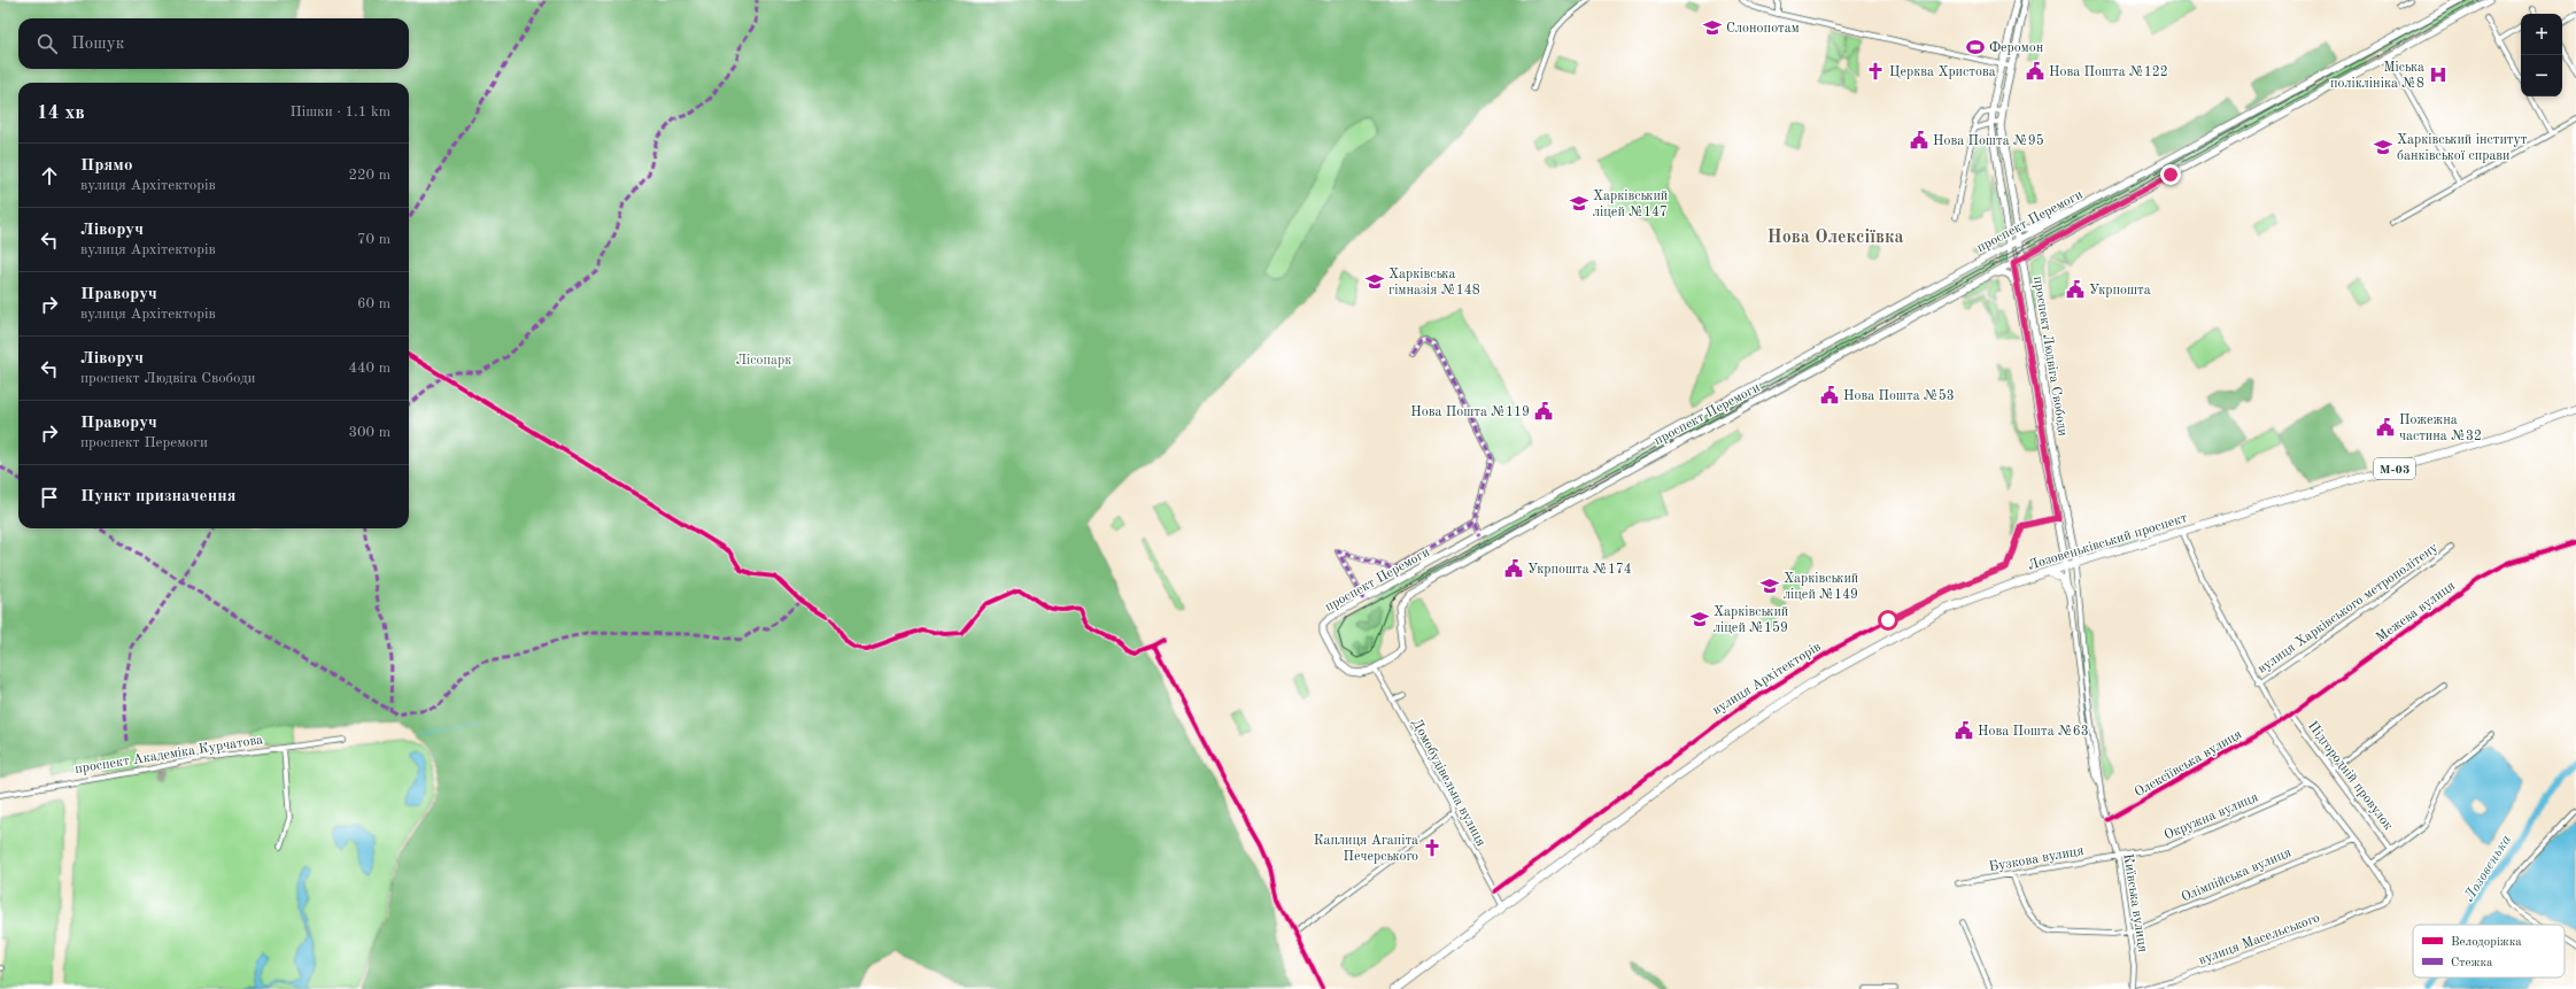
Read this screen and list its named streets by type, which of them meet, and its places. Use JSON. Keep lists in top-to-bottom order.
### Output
{
  "streets": {
    "highway": ["М-03", "Лозовеньківський проспект"],
    "main road": ["проспект Перемоги", "проспект Людвіга Свободи"],
    "street": [
      "вулиця Харківського метрополітену",
      "Межева вулиця",
      "вулиця Архітекторів",
      "проспект Академіка Курчатова",
      "Олексіївська вулиця",
      "Підгородній провулок",
      "Домобудівельна вулиця",
      "Окружна вулиця",
      "Бузкова вулиця",
      "Олімпійська вулиця",
      "Київська вулиця",
      "вулиця Масельського"
    ]
  },
  "crossings": [
    ["проспект Перемоги", "проспект Людвіга Свободи"],
    ["проспект Перемоги", "Домобудівельна вулиця"],
    ["проспект Людвіга Свободи", "Лозовеньківський проспект"],
    ["проспект Людвіга Свободи", "вулиця Архітекторів"],
    ["Лозовеньківський проспект", "Домобудівельна вулиця"],
    ["Межева вулиця", "Олексіївська вулиця"],
    ["Межева вулиця", "Підгородній провулок"],
    ["вулиця Архітекторів", "Домобудівельна вулиця"],
    ["Олексіївська вулиця", "Київська вулиця"],
    ["Окружна вулиця", "Бузкова вулиця"],
    ["Окружна вулиця", "Київська вулиця"],
    ["Бузкова вулиця", "Олімпійська вулиця"],
    ["Бузкова вулиця", "Київська вулиця"],
    ["Олімпійська вулиця", "Київська вулиця"]
  ],
  "districts": ["Нова Олексіївка"],
  "water": ["Лозовенька"],
  "parks": ["Лісопарк"],
  "places": {
    "school or university": [
      "Слонопотам",
      "Харківський інститут банківської справи",
      "Харківський ліцей №147",
      "Харківська гімназія №148",
      "Харківський ліцей №149",
      "Харківський ліцей №159"
    ],
    "sports": ["Феромон"],
    "church": ["Церква Христова", "Каплиця Агапіта Печерського"],
    "public building": [
      "Нова Пошта №122",
      "Нова Пошта №95",
      "Укрпошта",
      "Нова Пошта №53",
      "Нова Пошта №119",
      "Пожежна частина №32",
      "Укрпошта №174",
      "Нова Пошта №63"
    ],
    "hospital": ["Міська поліклініка №8"]
  },
  "legend": ["Велодоріжка", "Стежка"],
  "page": {
    "map_buttons": ["+", "−"],
    "search": "Пошук",
    "heading": ["14 хв", "Пішки · 1.1 km"],
    "list": [
      ["Прямо", "вулиця Архітекторів", "220 m"],
      ["Ліворуч", "вулиця Архітекторів", "70 m"],
      ["Праворуч", "вулиця Архітекторів", "60 m"],
      ["Ліворуч", "проспект Людвіга Свободи", "440 m"],
      ["Праворуч", "проспект Перемоги", "300 m"],
      "Пункт призначення"
    ]
  }
}
